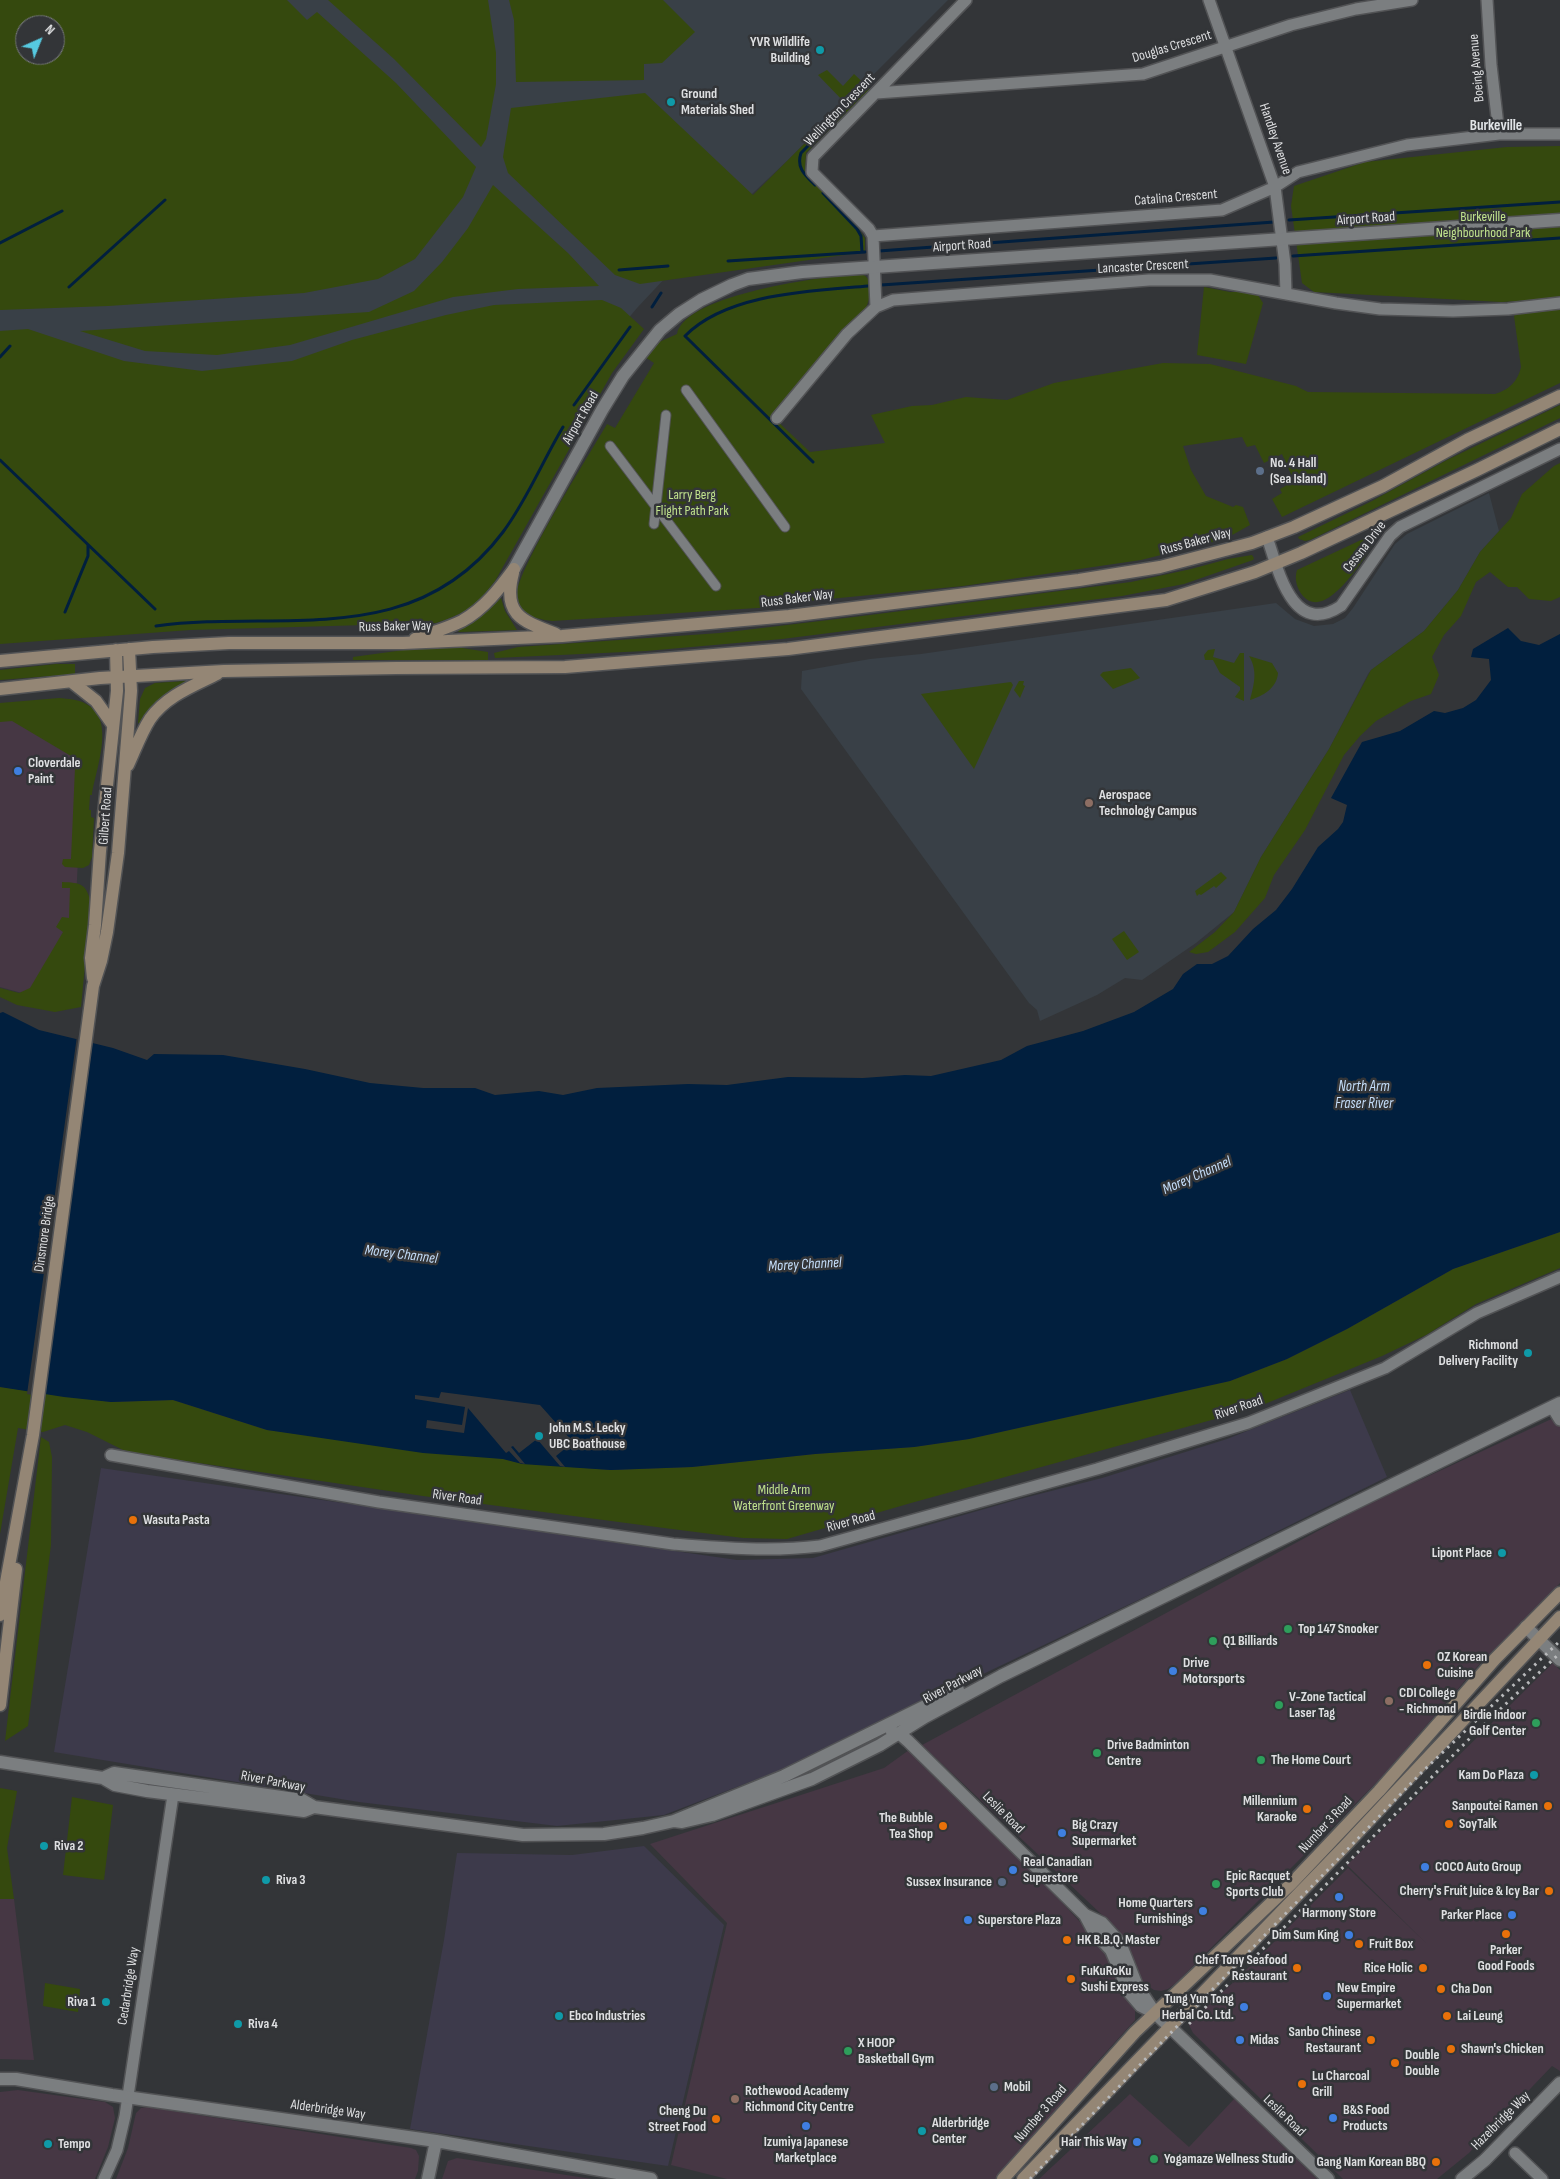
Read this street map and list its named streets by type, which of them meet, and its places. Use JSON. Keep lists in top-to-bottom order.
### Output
{
  "streets": {
    "main road": [
      "Russ Baker Way",
      "Gilbert Road",
      "Dinsmore Bridge",
      "Number 3 Road"
    ],
    "street": [
      "Douglas Crescent",
      "Boeing Avenue",
      "Wellington Crescent",
      "Handley Avenue",
      "Catalina Crescent",
      "Airport Road",
      "Lancaster Crescent",
      "Cessna Drive",
      "River Road",
      "River Parkway",
      "Leslie Road",
      "Cedarbridge Way",
      "Alderbridge Way",
      "Hazelbridge Way"
    ]
  },
  "crossings": [
    ["Douglas Crescent", "Wellington Crescent"],
    ["Douglas Crescent", "Handley Avenue"],
    ["Boeing Avenue", "Catalina Crescent"],
    ["Wellington Crescent", "Catalina Crescent"],
    ["Handley Avenue", "Catalina Crescent"],
    ["Handley Avenue", "Airport Road"],
    ["Handley Avenue", "Lancaster Crescent"],
    ["Russ Baker Way", "Cessna Drive"],
    ["Russ Baker Way", "Gilbert Road"],
    ["Gilbert Road", "Dinsmore Bridge"],
    ["River Parkway", "Leslie Road"],
    ["River Parkway", "Cedarbridge Way"],
    ["Leslie Road", "Number 3 Road"],
    ["Cedarbridge Way", "Alderbridge Way"]
  ],
  "districts": ["Burkeville"],
  "water": ["North Arm Fraser River", "Morey Channel"],
  "parks": ["Burkeville Neighbourhood Park", "Larry Berg Flight Path Park", "Middle Arm Waterfront Greenway"],
  "places": [
    "YVR Wildlife Building",
    "Ground Materials Shed",
    "No. 4 Hall (Sea Island)",
    "Cloverdale Paint",
    "Aerospace Technology Campus",
    "Richmond Delivery Facility",
    "John M.S. Lecky UBC Boathouse",
    "Wasuta Pasta",
    "Lipont Place",
    "Top 147 Snooker",
    "Q1 Billiards",
    "OZ Korean Cuisine",
    "Drive Motorsports",
    "CDI College - Richmond",
    "V-Zone Tactical Laser Tag",
    "Birdie Indoor Golf Center",
    "Drive Badminton Centre",
    "The Home Court",
    "Kam Do Plaza",
    "Sanpoutei Ramen",
    "Millennium Karaoke",
    "SoyTalk",
    "The Bubble Tea Shop",
    "Big Crazy Supermarket",
    "Riva 2",
    "COCO Auto Group",
    "Real Canadian Superstore",
    "Riva 3",
    "Sussex Insurance",
    "Epic Racquet Sports Club",
    "Cherry's Fruit Juice & Icy Bar",
    "Harmony Store",
    "Home Quarters Furnishings",
    "Parker Place",
    "Superstore Plaza",
    "Parker Good Foods",
    "Dim Sum King",
    "HK B.B.Q. Master",
    "Fruit Box",
    "Chef Tony Seafood Restaurant",
    "Rice Holic",
    "FuKuRoKu Sushi Express",
    "Cha Don",
    "New Empire Supermarket",
    "Riva 1",
    "Tung Yun Tong Herbal Co. Ltd.",
    "Ebco Industries",
    "Lai Leung",
    "Riva 4",
    "Midas",
    "Sanbo Chinese Restaurant",
    "Shawn's Chicken",
    "X HOOP Basketball Gym",
    "Double Double",
    "Lu Charcoal Grill",
    "Mobil",
    "Rothewood Academy Richmond City Centre",
    "B&S Food Products",
    "Cheng Du Street Food",
    "Izumiya Japanese Marketplace",
    "Alderbridge Center",
    "Hair This Way",
    "Tempo",
    "Yogamaze Wellness Studio",
    "Gang Nam Korean BBQ"
  ],
  "north": "top right"
}
